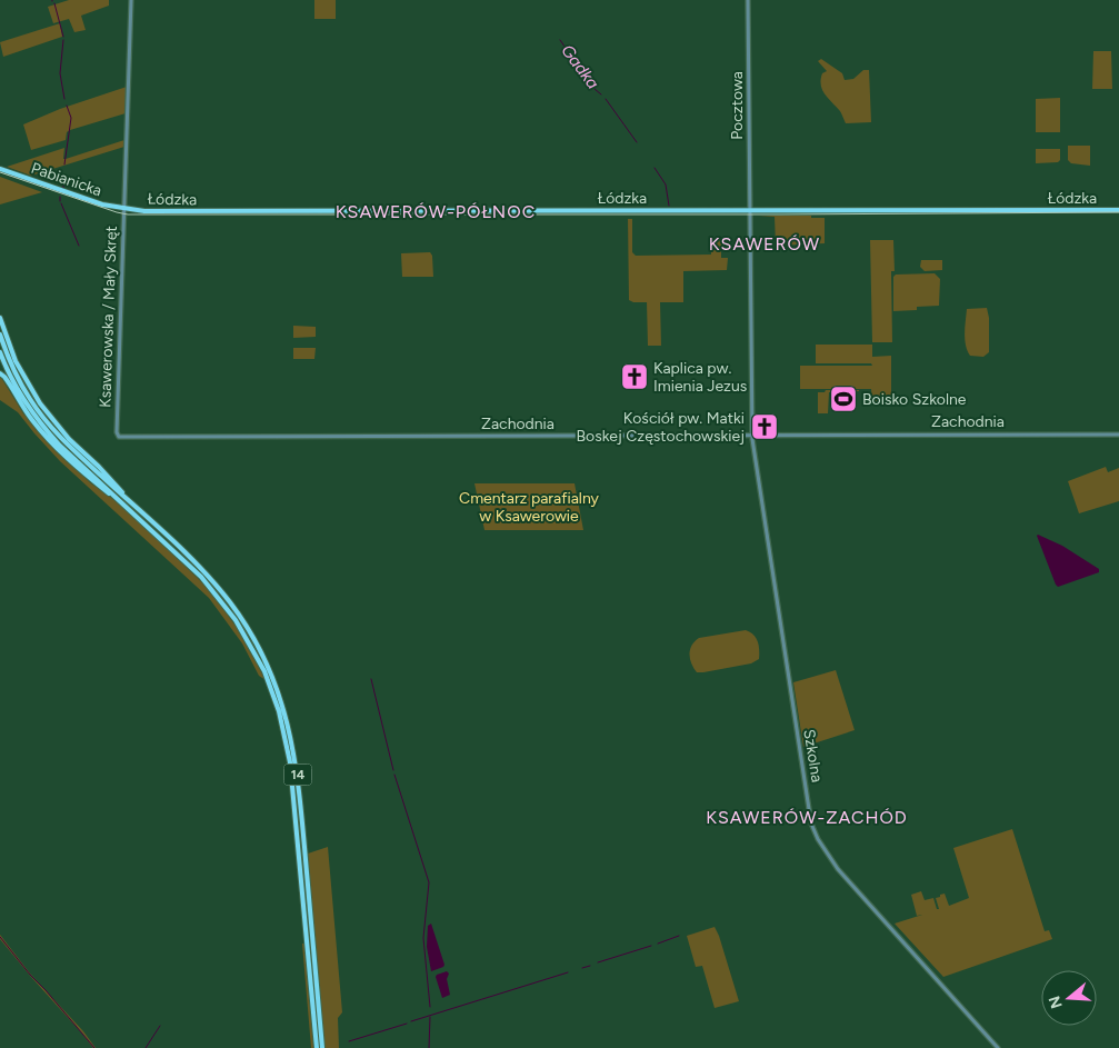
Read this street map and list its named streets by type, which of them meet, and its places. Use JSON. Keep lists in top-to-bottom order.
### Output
{
  "streets": {
    "main road": ["Pabianicka", "Łódzka", "14"],
    "street": [
      "Pocztowa",
      "Ksawerowska / Mały Skręt",
      "Zachodnia",
      "Szkolna"
    ]
  },
  "crossings": [
    ["Pocztowa", "Łódzka"],
    ["Pocztowa", "Zachodnia"],
    ["Pocztowa", "Szkolna"],
    ["Pabianicka", "Łódzka"],
    ["Pabianicka", "Ksawerowska / Mały Skręt"],
    ["Łódzka", "Ksawerowska / Mały Skręt"],
    ["Ksawerowska / Mały Skręt", "Zachodnia"],
    ["Zachodnia", "Szkolna"]
  ],
  "districts": ["KSAWERÓW-PÓŁNOC", "KSAWERÓW", "KSAWERÓW-ZACHÓD"],
  "water": ["Gadka"],
  "parks": ["Cmentarz parafialny w Ksawerowie"],
  "places": {
    "church": ["Kaplica pw. Imienia Jezus", "Kościół pw. Matki Boskej Częstochowskiej"],
    "sports": ["Boisko Szkolne"]
  },
  "north": "left"
}
